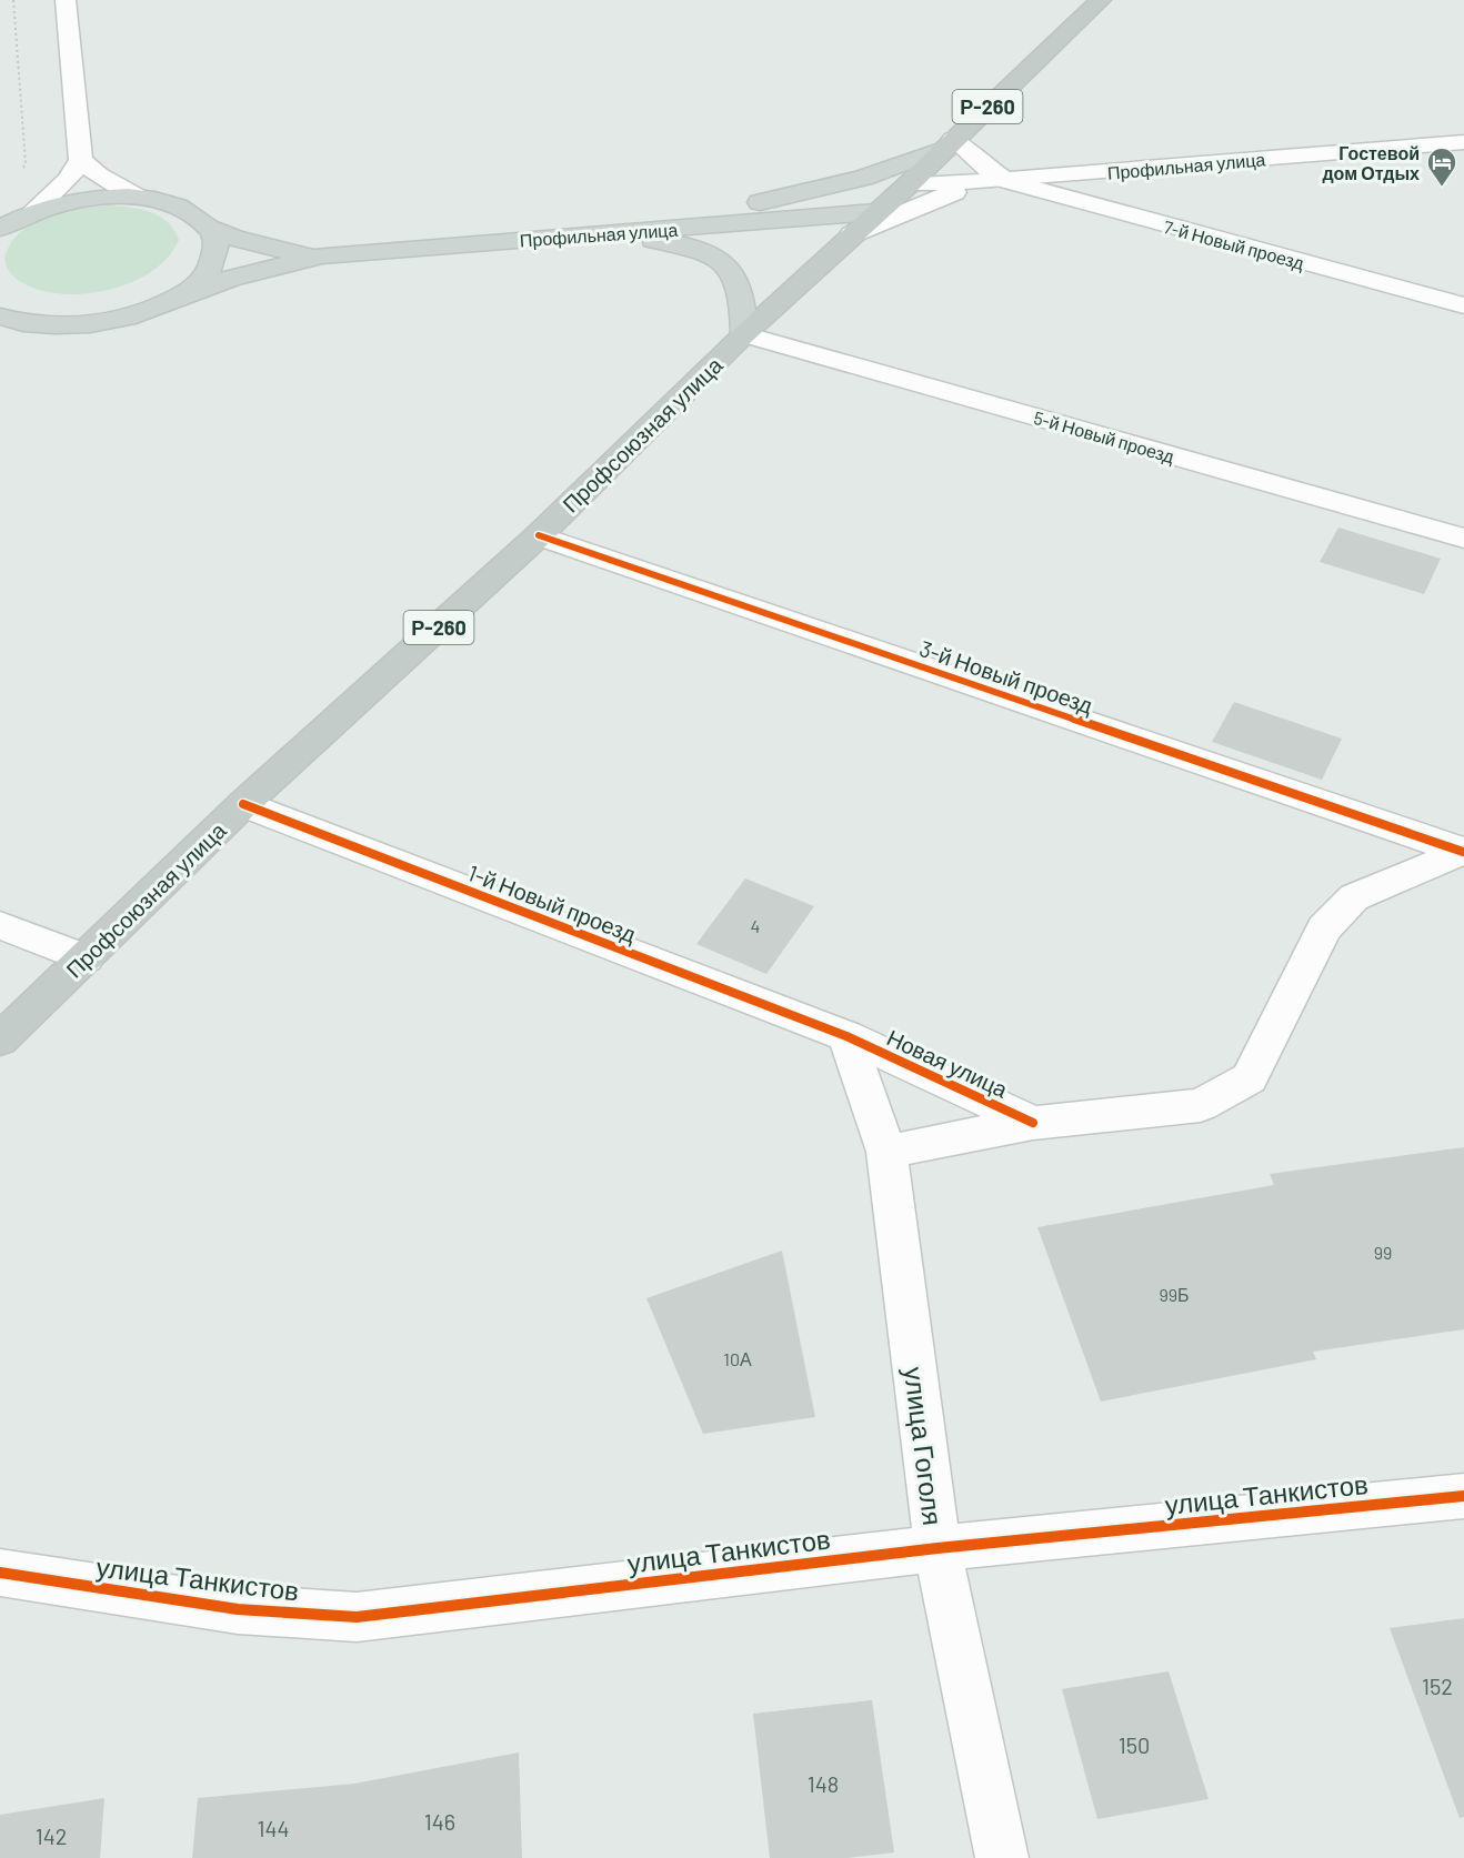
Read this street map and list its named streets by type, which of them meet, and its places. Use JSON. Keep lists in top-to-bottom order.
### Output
{
  "streets": {
    "highway": ["Р-260", "Профсоюзная улица"],
    "main road": ["Профильная улица"],
    "street": [
      "7-й Новый проезд",
      "5-й Новый проезд",
      "3-й Новый проезд",
      "1-й Новый проезд",
      "Новая улица",
      "улица Гоголя",
      "улица Танкистов"
    ]
  },
  "crossings": [
    ["Р-260", "Профильная улица"],
    ["Р-260", "Профсоюзная улица"],
    ["Профильная улица", "7-й Новый проезд"],
    ["Профильная улица", "Профсоюзная улица"],
    ["Профсоюзная улица", "5-й Новый проезд"],
    ["Профсоюзная улица", "3-й Новый проезд"],
    ["Профсоюзная улица", "1-й Новый проезд"],
    ["3-й Новый проезд", "Новая улица"],
    ["1-й Новый проезд", "Новая улица"],
    ["1-й Новый проезд", "улица Гоголя"],
    ["Новая улица", "улица Гоголя"],
    ["улица Гоголя", "улица Танкистов"]
  ],
  "places": {
    "hotel": ["Гостевой дом Отдых"]
  },
  "house_numbers": [
    "4",
    "99",
    "99Б",
    "10А",
    "152",
    "150",
    "148",
    "146",
    "144",
    "142"
  ]
}
